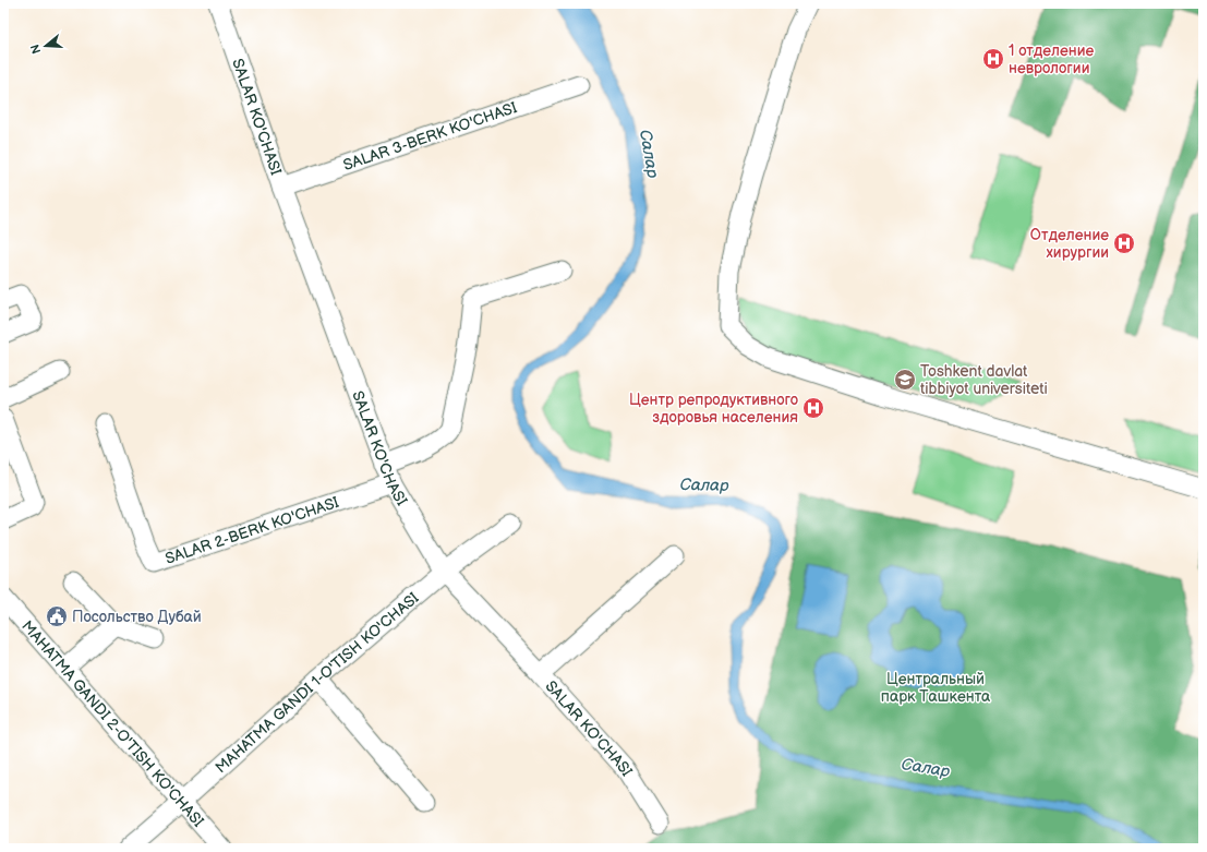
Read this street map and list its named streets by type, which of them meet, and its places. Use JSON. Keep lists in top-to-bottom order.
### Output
{
  "streets": {
    "street": [
      "SALAR KO'CHASI",
      "SALAR 3-BERK KO'CHASI",
      "SALAR 2-BERK KO'CHASI",
      "MAHATMA GANDI 1-O'TISH KO'CHASI",
      "MAHATMA GANDI 2-O'TISH KO'CHASI"
    ]
  },
  "crossings": [
    ["SALAR KO'CHASI", "SALAR 3-BERK KO'CHASI"],
    ["SALAR KO'CHASI", "SALAR 2-BERK KO'CHASI"],
    ["SALAR KO'CHASI", "MAHATMA GANDI 1-O'TISH KO'CHASI"],
    ["MAHATMA GANDI 1-O'TISH KO'CHASI", "MAHATMA GANDI 2-O'TISH KO'CHASI"]
  ],
  "water": ["Салар"],
  "parks": ["Центральный парк Ташкента"],
  "places": {
    "hospital": ["1 отделение неврологии", "Отделение хирургии", "Центр репродуктивного здоровья населения"],
    "school or university": ["Toshkent davlat tibbiyot universiteti"],
    "public building": ["Посольство Дубай"]
  },
  "north": "left"
}
